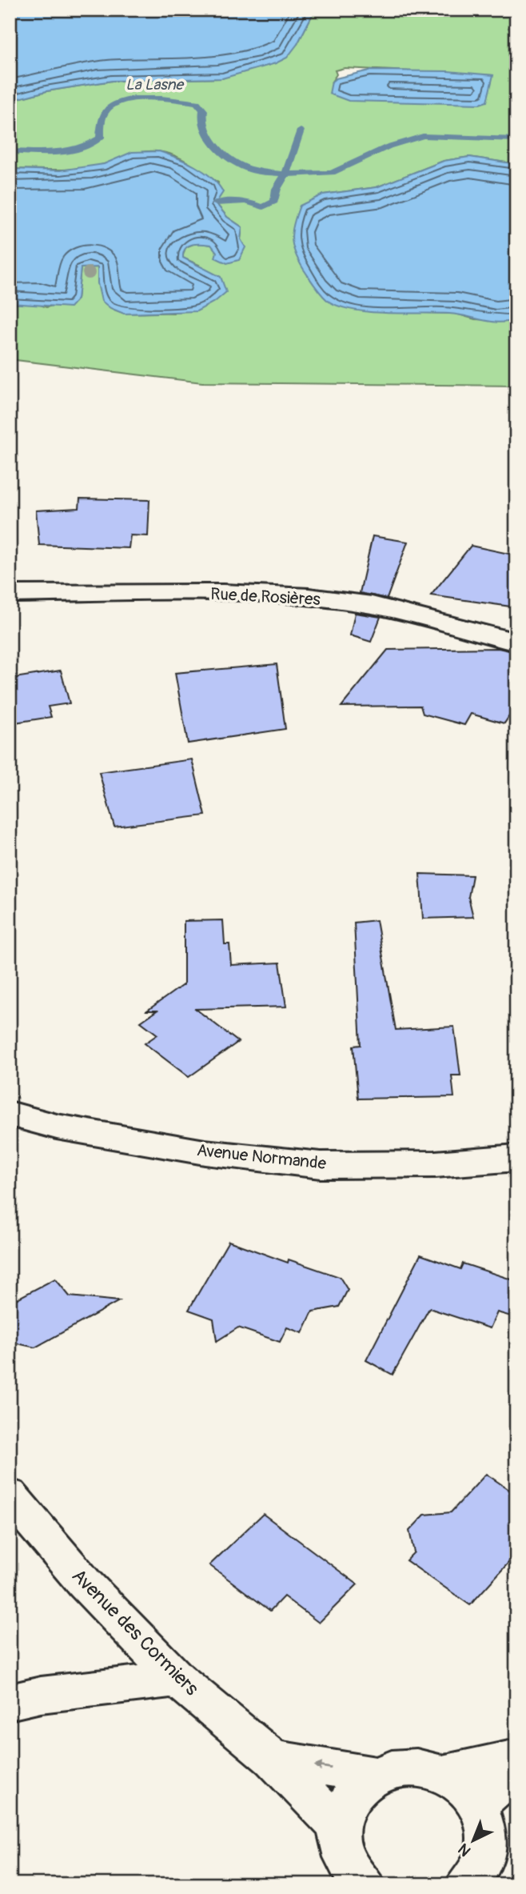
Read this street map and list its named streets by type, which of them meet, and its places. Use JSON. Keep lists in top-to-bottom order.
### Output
{
  "streets": {
    "street": ["Rue de Rosières", "Avenue Normande", "Avenue des Cormiers"]
  },
  "water": ["La Lasne"],
  "north": "bottom left"
}
